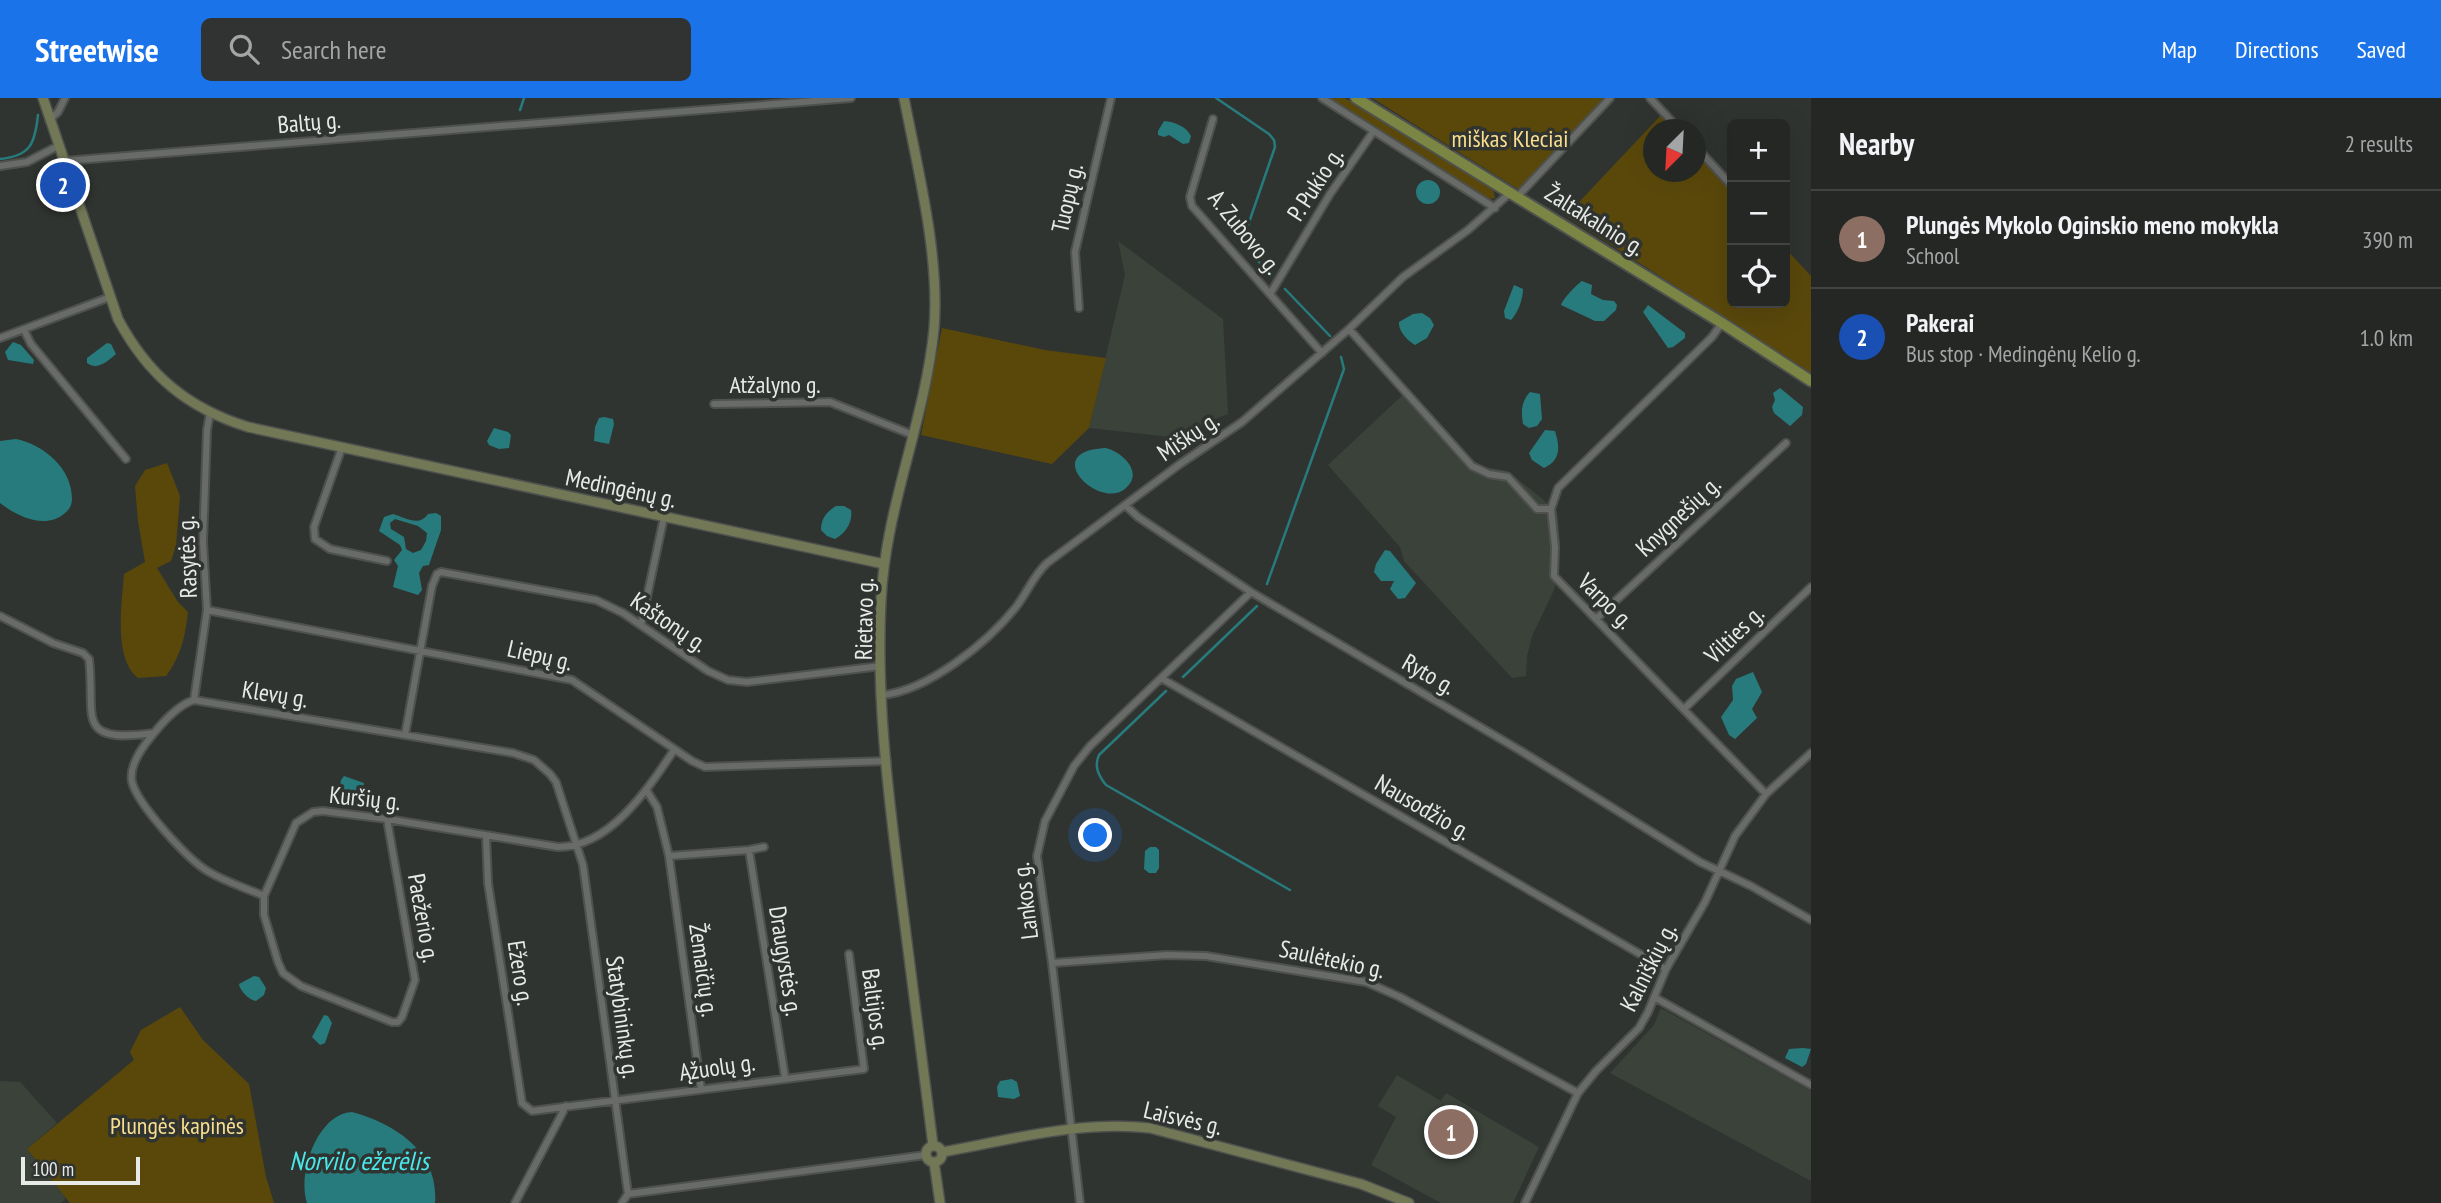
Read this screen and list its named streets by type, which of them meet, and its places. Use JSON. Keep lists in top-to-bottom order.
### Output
{
  "streets": {
    "main road": ["Žaltakalnio g."],
    "street": [
      "Baltų g.",
      "P. Pukio g.",
      "Tuopų g.",
      "A. Zubovo g.",
      "Atžalyno g.",
      "Miškų g.",
      "Medingėnų g.",
      "Knygnešių g.",
      "Rasytės g.",
      "Varpo g.",
      "Rietavo g.",
      "Kaštonų g.",
      "Vilties g.",
      "Liepų g.",
      "Ryto g.",
      "Klevų g.",
      "Kuršių g.",
      "Nausodžio g.",
      "Lankos g.",
      "Paežerio g.",
      "Saulėtekio g.",
      "Draugystės g.",
      "Kalniškių g.",
      "Žemaičių g.",
      "Ežero g.",
      "Baltijos g.",
      "Statybininkų g.",
      "Ąžuolų g.",
      "Laisvės g."
    ]
  },
  "crossings": [
    ["Baltų g.", "Medingėnų g."],
    ["P. Pukio g.", "A. Zubovo g."],
    ["Žaltakalnio g.", "Miškų g."],
    ["A. Zubovo g.", "Miškų g."],
    ["Atžalyno g.", "Rietavo g."],
    ["Miškų g.", "Rietavo g."],
    ["Miškų g.", "Ryto g."],
    ["Medingėnų g.", "Rasytės g."],
    ["Medingėnų g.", "Rietavo g."],
    ["Knygnešių g.", "Varpo g."],
    ["Rasytės g.", "Liepų g."],
    ["Rasytės g.", "Klevų g."],
    ["Varpo g.", "Vilties g."],
    ["Varpo g.", "Kalniškių g."],
    ["Rietavo g.", "Kaštonų g."],
    ["Rietavo g.", "Liepų g."],
    ["Rietavo g.", "Laisvės g."],
    ["Kaštonų g.", "Liepų g."],
    ["Ryto g.", "Lankos g."],
    ["Ryto g.", "Kalniškių g."],
    ["Klevų g.", "Kuršių g."],
    ["Klevų g.", "Statybininkų g."],
    ["Kuršių g.", "Paežerio g."],
    ["Kuršių g.", "Ežero g."],
    ["Kuršių g.", "Statybininkų g."],
    ["Nausodžio g.", "Lankos g."],
    ["Nausodžio g.", "Kalniškių g."],
    ["Lankos g.", "Saulėtekio g."],
    ["Lankos g.", "Laisvės g."],
    ["Saulėtekio g.", "Kalniškių g."],
    ["Draugystės g.", "Ąžuolų g."],
    ["Žemaičių g.", "Ąžuolų g."],
    ["Ežero g.", "Ąžuolų g."],
    ["Baltijos g.", "Ąžuolų g."],
    ["Statybininkų g.", "Ąžuolų g."]
  ],
  "water": ["Norvilo ežerėlis"],
  "parks": ["miškas Kleciai", "Plungės kapinės"],
  "scale_bar": "100 m",
  "north": "bottom left",
  "page": {
    "header": "Streetwise",
    "search": "Search here",
    "nav": ["Map", "Directions", "Saved"],
    "heading": ["Nearby", "2 results"],
    "map_buttons": ["+", "−"],
    "pins": ["2", "1"],
    "list": [
      {
        "mark": "1",
        "name": "Plungės Mykolo Oginskio meno mokykla",
        "note": "School",
        "value": "390 m"
      },
      {
        "mark": "2",
        "name": "Pakerai",
        "note": "Bus stop · Medingėnų Kelio g.",
        "value": "1.0 km"
      }
    ],
    "scale": "100 m"
  }
}
